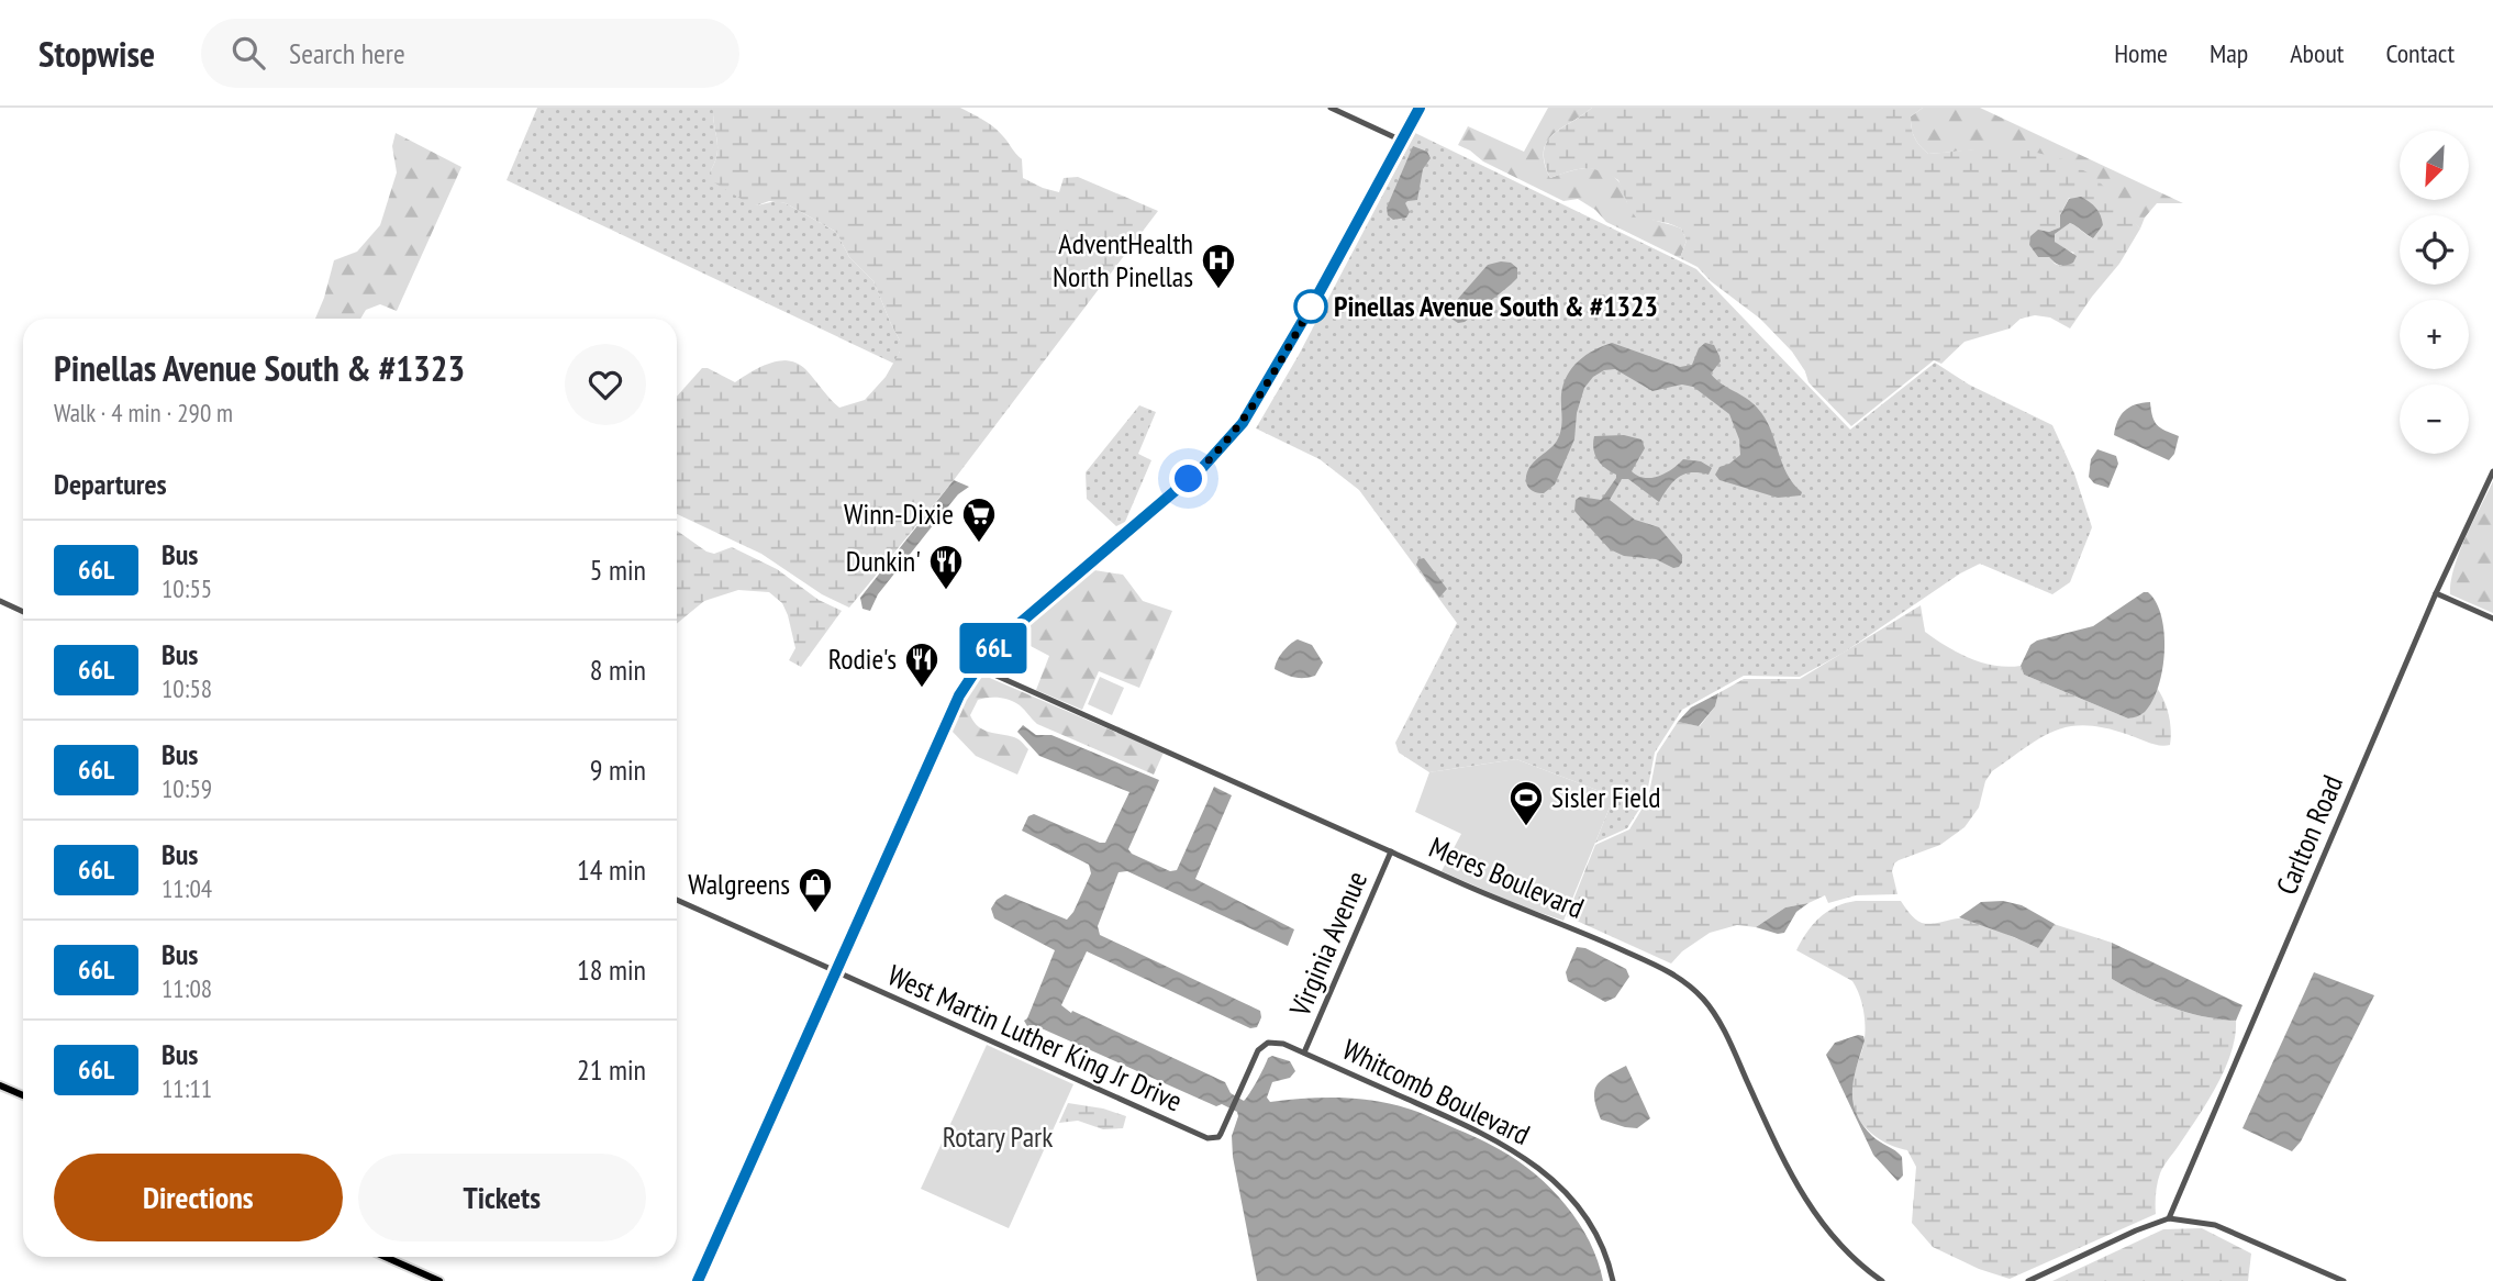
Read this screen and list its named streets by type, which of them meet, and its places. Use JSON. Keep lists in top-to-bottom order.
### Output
{
  "streets": {
    "street": [
      "Carlton Road",
      "Meres Boulevard",
      "Virginia Avenue",
      "West Martin Luther King Jr Drive",
      "Whitcomb Boulevard"
    ]
  },
  "crossings": [
    ["Meres Boulevard", "Virginia Avenue"],
    ["Virginia Avenue", "Whitcomb Boulevard"],
    ["West Martin Luther King Jr Drive", "Whitcomb Boulevard"]
  ],
  "parks": ["Rotary Park"],
  "places": {
    "hospital": ["AdventHealth North Pinellas"],
    "other": ["Pinellas Avenue South & #1323"],
    "supermarket": ["Winn-Dixie"],
    "restaurant": ["Dunkin'", "Rodie's"],
    "sports": ["Sisler Field"],
    "shop": ["Walgreens"]
  },
  "lines": ["bus line 66L"],
  "north": "bottom left",
  "page": {
    "header": "Stopwise",
    "search": "Search here",
    "nav": [
      "Home",
      "Map",
      "About",
      "Contact"
    ],
    "on_map": "66L",
    "map_buttons": ["+", "−"],
    "heading": [
      ["Pinellas Avenue South & #1323", "Walk · 4 min · 290 m"],
      "Departures"
    ],
    "list": [
      {
        "mark": "66L",
        "name": "Bus",
        "note": "10:55",
        "value": "5 min"
      },
      {
        "mark": "66L",
        "name": "Bus",
        "note": "10:58",
        "value": "8 min"
      },
      {
        "mark": "66L",
        "name": "Bus",
        "note": "10:59",
        "value": "9 min"
      },
      {
        "mark": "66L",
        "name": "Bus",
        "note": "11:04",
        "value": "14 min"
      },
      {
        "mark": "66L",
        "name": "Bus",
        "note": "11:08",
        "value": "18 min"
      },
      {
        "mark": "66L",
        "name": "Bus",
        "note": "11:11",
        "value": "21 min"
      }
    ],
    "buttons": ["Directions", "Tickets"]
  }
}
